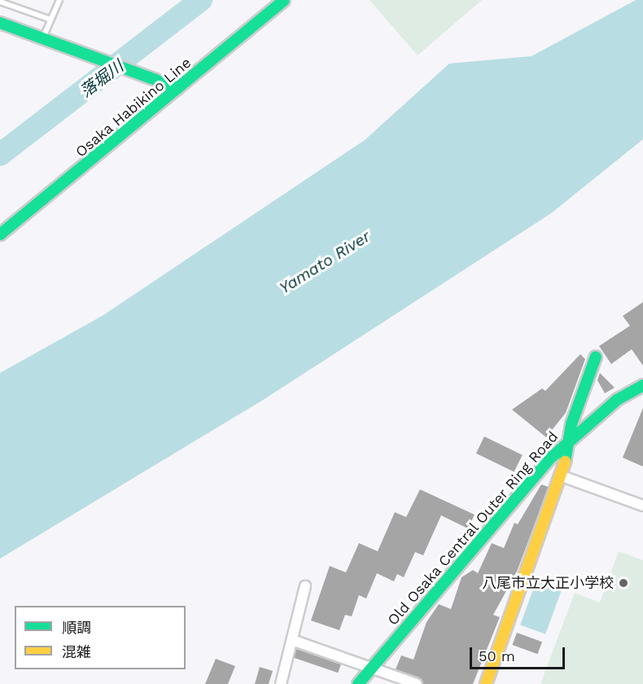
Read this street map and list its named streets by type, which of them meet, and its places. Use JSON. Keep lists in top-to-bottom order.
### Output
{
  "streets": {
    "main road": ["Osaka Habikino Line", "Old Osaka Central Outer Ring Road"]
  },
  "water": ["落堀川", "Yamato River"],
  "places": ["八尾市立大正小学校"],
  "legend": ["順調", "混雑"],
  "scale_bar": "50 m"
}
